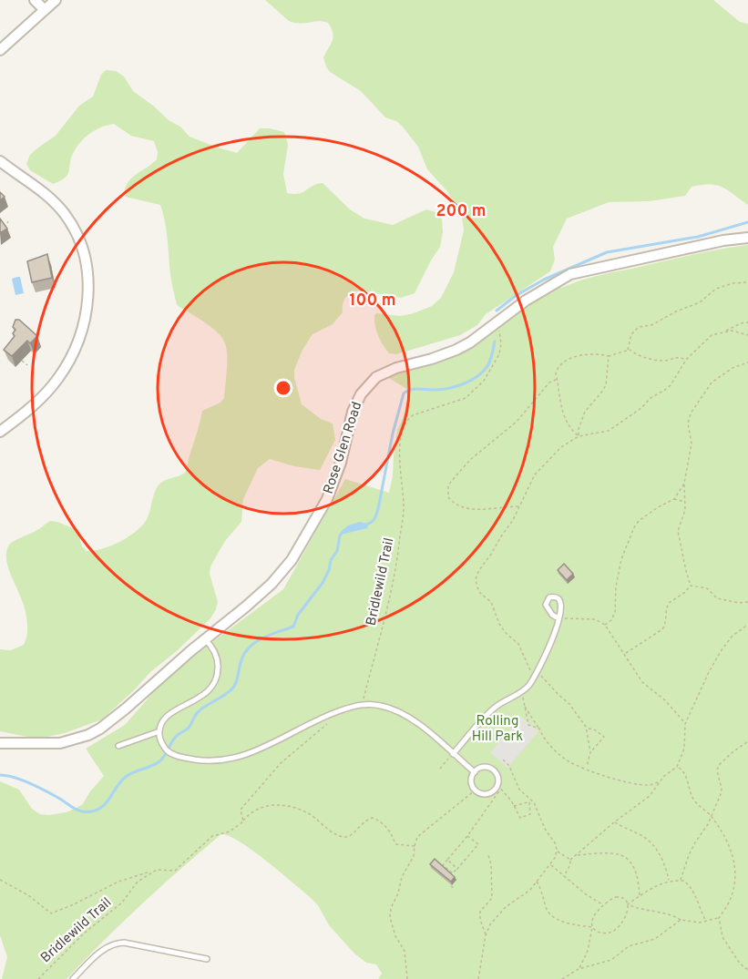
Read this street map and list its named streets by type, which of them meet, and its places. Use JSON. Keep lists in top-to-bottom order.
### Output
{
  "streets": {
    "street": ["Rose Glen Road"],
    "path": ["Bridlewild Trail"]
  },
  "crossings": [
    ["Rose Glen Road", "Bridlewild Trail"]
  ],
  "parks": ["Rolling Hill Park"],
  "rings": ["200 m", "100 m"]
}
